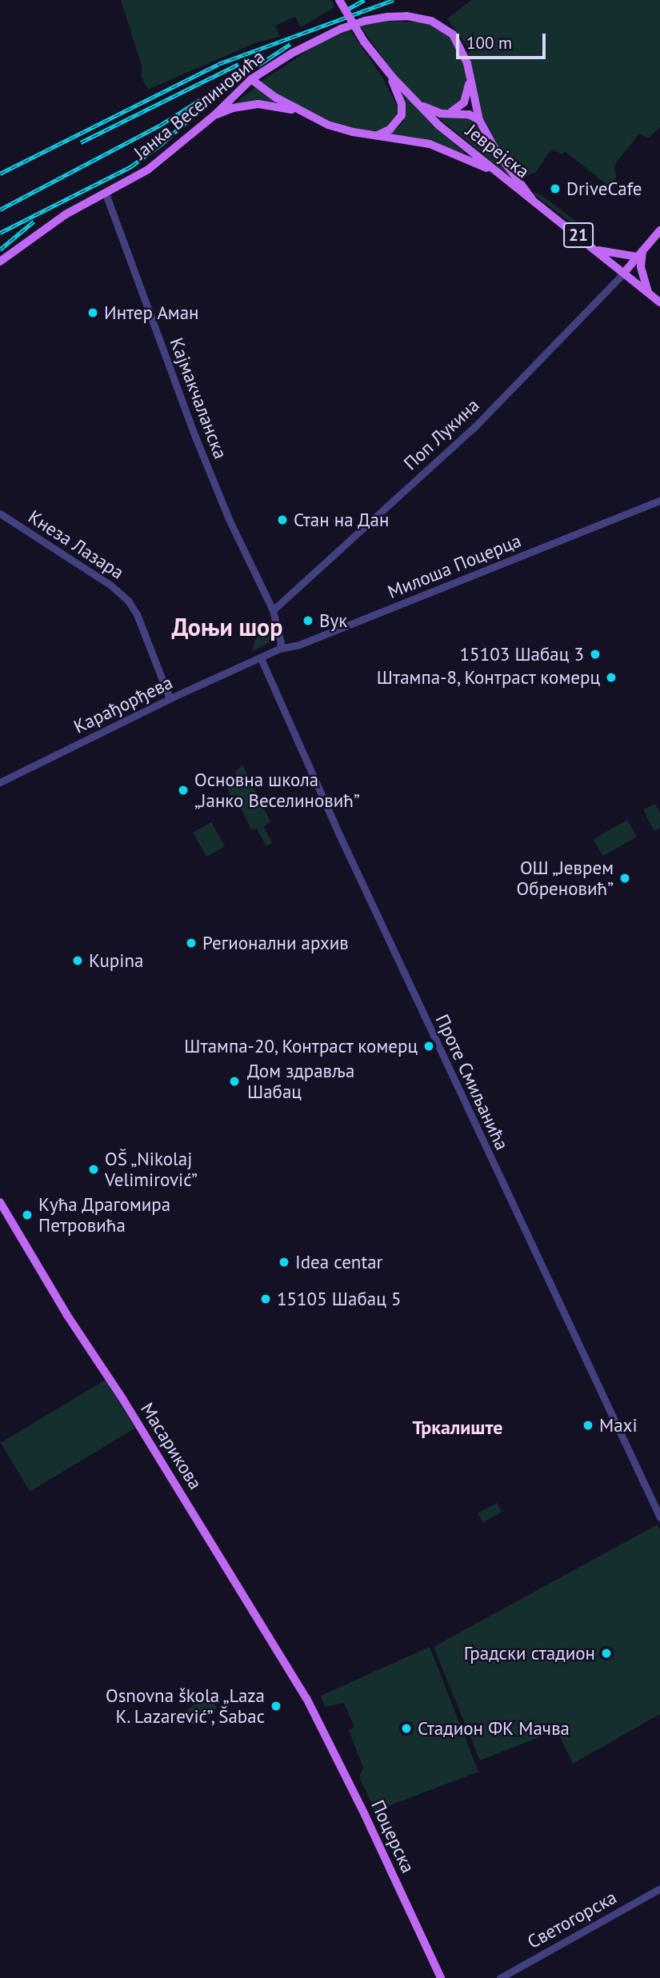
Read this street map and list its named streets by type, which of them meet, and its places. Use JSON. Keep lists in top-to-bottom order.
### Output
{
  "streets": {
    "main road": [
      "Јанка Веселиновића",
      "Јеврејска",
      "21",
      "Масарикова",
      "Поцерска"
    ],
    "street": [
      "Кајмакчаланска",
      "Поп Лукина",
      "Кнеза Лазара",
      "Милоша Поцерца",
      "Карађорђева",
      "Проте Смиљанића",
      "Светогорска"
    ]
  },
  "crossings": [
    ["Јанка Веселиновића", "Јеврејска"],
    ["Јанка Веселиновића", "Кајмакчаланска"],
    ["Јеврејска", "Поп Лукина"],
    ["Кајмакчаланска", "Поп Лукина"],
    ["Кајмакчаланска", "Милоша Поцерца"],
    ["Кнеза Лазара", "Карађорђева"],
    ["Милоша Поцерца", "Карађорђева"],
    ["Милоша Поцерца", "Проте Смиљанића"],
    ["Карађорђева", "Проте Смиљанића"],
    ["Масарикова", "Поцерска"]
  ],
  "districts": ["Доњи шор", "Тркалиште"],
  "places": [
    "DriveCafe",
    "Интер Аман",
    "Стан на Дан",
    "Вук",
    "15103 Шабац 3",
    "Штампа-8, Контраст комерц",
    "Основна школа „Јанко Веселиновић”",
    "ОШ „Јеврем Обреновић”",
    "Регионални архив",
    "Kupina",
    "Штампа-20, Контраст комерц",
    "Дом здравља Шабац",
    "OŠ „Nikolaj Velimirović”",
    "Кућа Драгомира Петровића",
    "Idea centar",
    "15105 Шабац 5",
    "Maxi",
    "Градски стадион",
    "Osnovna škola „Laza K. Lazarević”, Šabac",
    "Стадион ФК Мачва"
  ],
  "scale_bar": "100 m"
}
